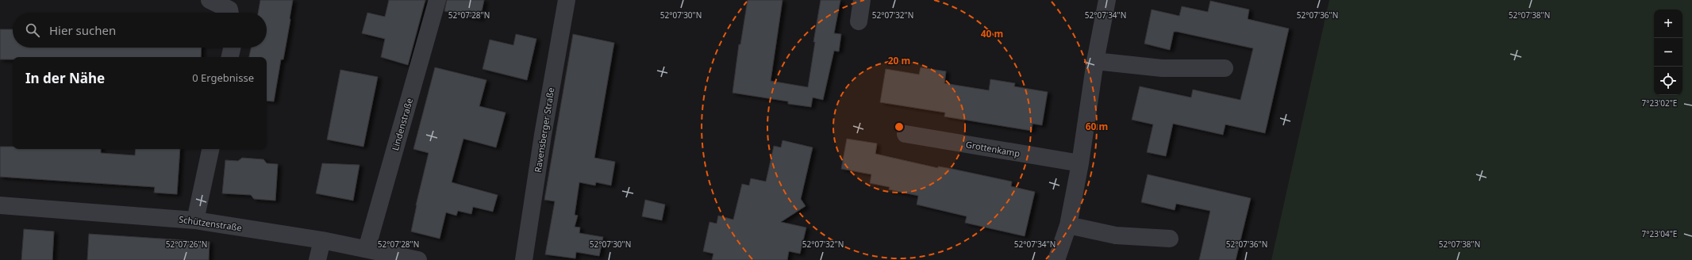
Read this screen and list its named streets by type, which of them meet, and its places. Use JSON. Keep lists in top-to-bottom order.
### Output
{
  "streets": {
    "street": [
      "Lindenstraße",
      "Ravensberger Straße",
      "Grottenkamp",
      "Schützenstraße"
    ]
  },
  "crossings": [
    ["Lindenstraße", "Schützenstraße"]
  ],
  "page": {
    "map_buttons": ["+", "−"],
    "search": "Hier suchen",
    "heading": ["In der Nähe", "0 Ergebnisse"]
  },
  "coordinates": [
    "52°07'28\"N",
    "52°07'30\"N",
    "52°07'32\"N",
    "52°07'34\"N",
    "52°07'36\"N",
    "52°07'38\"N",
    "7°23'02\"E",
    "7°23'04\"E",
    "52°07'26\"N"
  ],
  "rings": ["40 m", "20 m", "60 m"]
}
